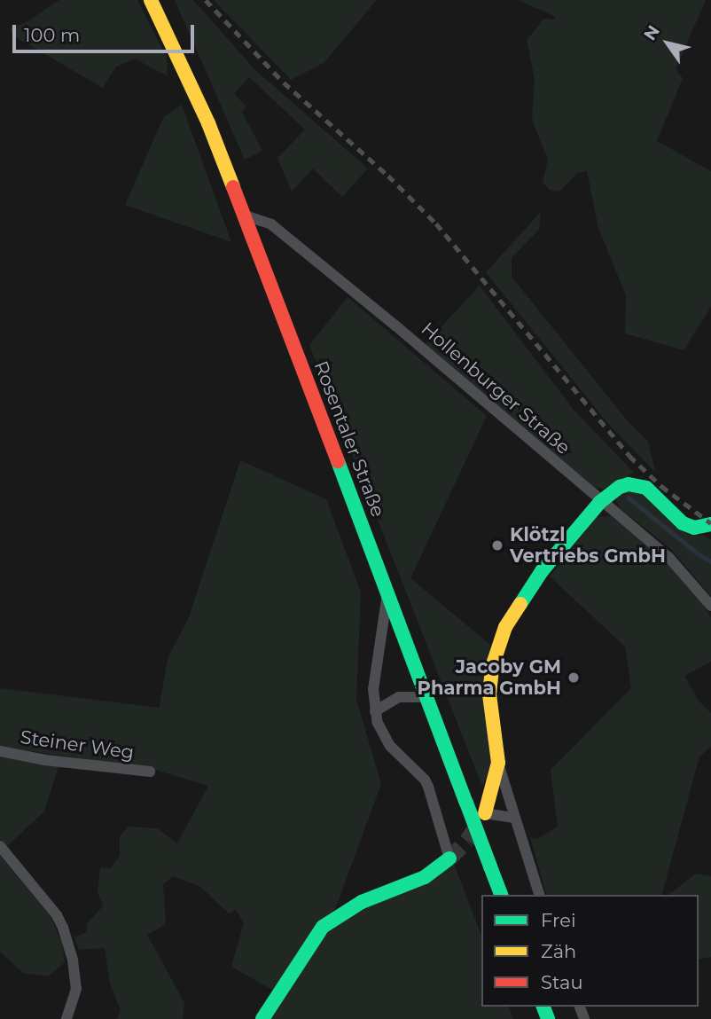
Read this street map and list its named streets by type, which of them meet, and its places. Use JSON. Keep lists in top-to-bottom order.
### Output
{
  "streets": {
    "main road": ["Rosentaler Straße"],
    "street": ["Hollenburger Straße", "Steiner Weg"]
  },
  "crossings": [
    ["Hollenburger Straße", "Rosentaler Straße"]
  ],
  "places": ["Klötzl Vertriebs GmbH", "Jacoby GM Pharma GmbH"],
  "legend": ["Frei", "Zäh", "Stau"],
  "scale_bar": "100 m",
  "north": "top left"
}
